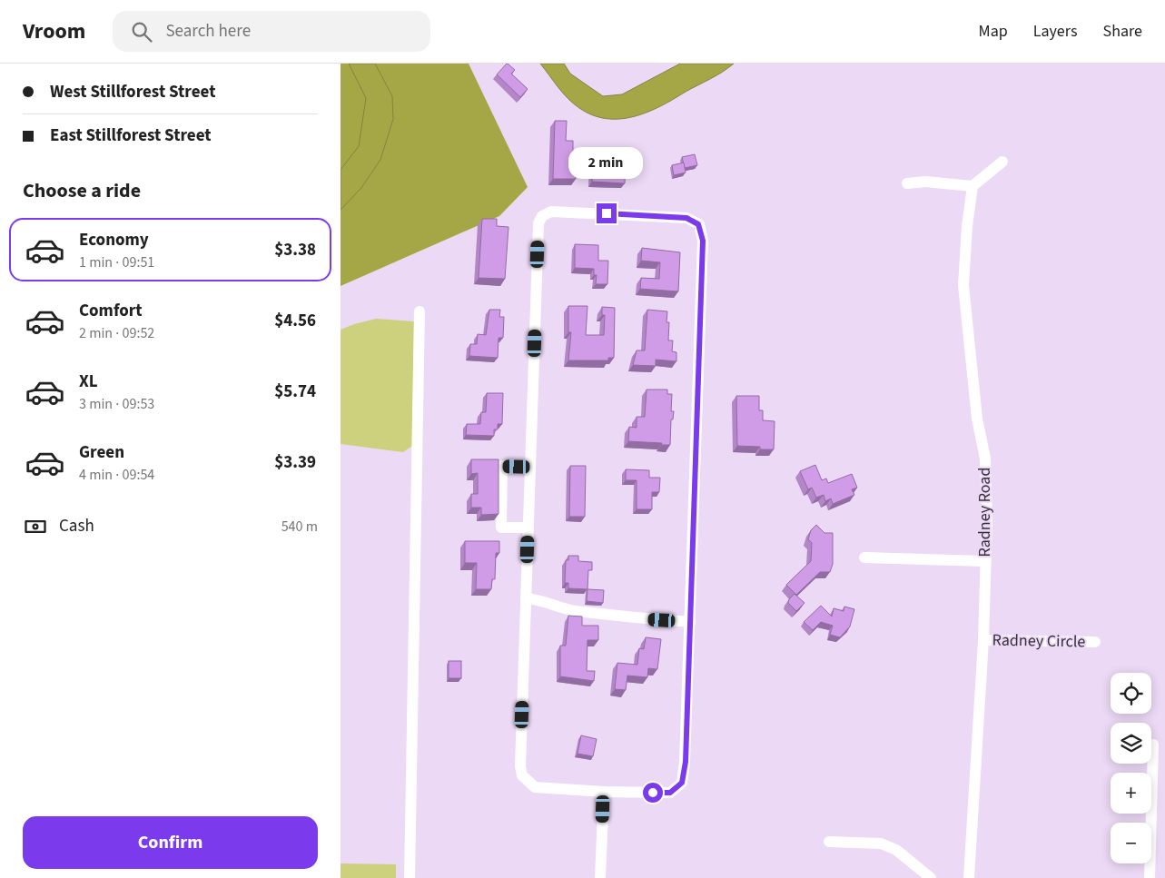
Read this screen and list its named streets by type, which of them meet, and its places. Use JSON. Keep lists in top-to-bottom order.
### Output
{
  "streets": {
    "street": ["Radney Road", "Radney Circle"]
  },
  "crossings": [
    ["Radney Road", "Radney Circle"]
  ],
  "page": {
    "header": "Vroom",
    "search": "Search here",
    "nav": ["Map", "Layers", "Share"],
    "banner": ["West Stillforest Street", "East Stillforest Street"],
    "bubble": "2 min",
    "heading": "Choose a ride",
    "list": [
      {
        "name": "Economy",
        "note": "1 min · 09:51",
        "value": "$3.38"
      },
      {
        "name": "Comfort",
        "note": "2 min · 09:52",
        "value": "$4.56"
      },
      {
        "name": "XL",
        "note": "3 min · 09:53",
        "value": "$5.74"
      },
      {
        "name": "Green",
        "note": "4 min · 09:54",
        "value": "$3.39"
      }
    ],
    "pay": ["Cash", "540 m"],
    "map_buttons": ["+", "−"],
    "buttons": "Confirm"
  }
}
